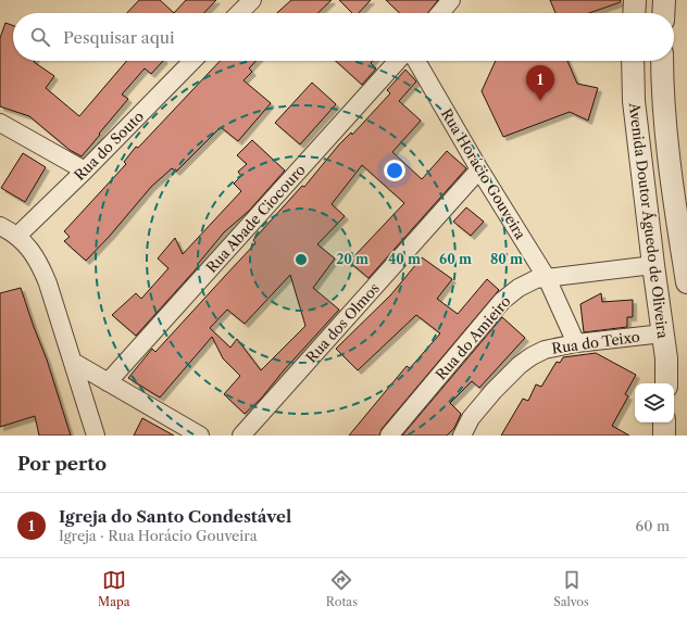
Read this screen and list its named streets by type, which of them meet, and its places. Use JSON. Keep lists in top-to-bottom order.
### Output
{
  "streets": {
    "street": [
      "Rua do Souto",
      "Rua Horácio Gouveira",
      "Rua Abade Ciocouro",
      "Avenida Doutor Águedo de Oliveira",
      "Rua dos Olmos",
      "Rua do Amieiro",
      "Rua do Teixo"
    ]
  },
  "crossings": [
    ["Rua Horácio Gouveira", "Rua dos Olmos"],
    ["Rua Horácio Gouveira", "Rua do Amieiro"],
    ["Rua Horácio Gouveira", "Rua do Teixo"],
    ["Avenida Doutor Águedo de Oliveira", "Rua do Amieiro"],
    ["Avenida Doutor Águedo de Oliveira", "Rua do Teixo"]
  ],
  "page": {
    "search": "Pesquisar aqui",
    "pins": "1",
    "heading": "Por perto",
    "list": [
      {
        "mark": "1",
        "name": "Igreja do Santo Condestável",
        "note": "Igreja · Rua Horácio Gouveira",
        "value": "60 m"
      }
    ],
    "nav": ["Mapa", "Rotas", "Salvos"]
  },
  "rings": [
    "20 m",
    "40 m",
    "60 m",
    "80 m"
  ]
}
